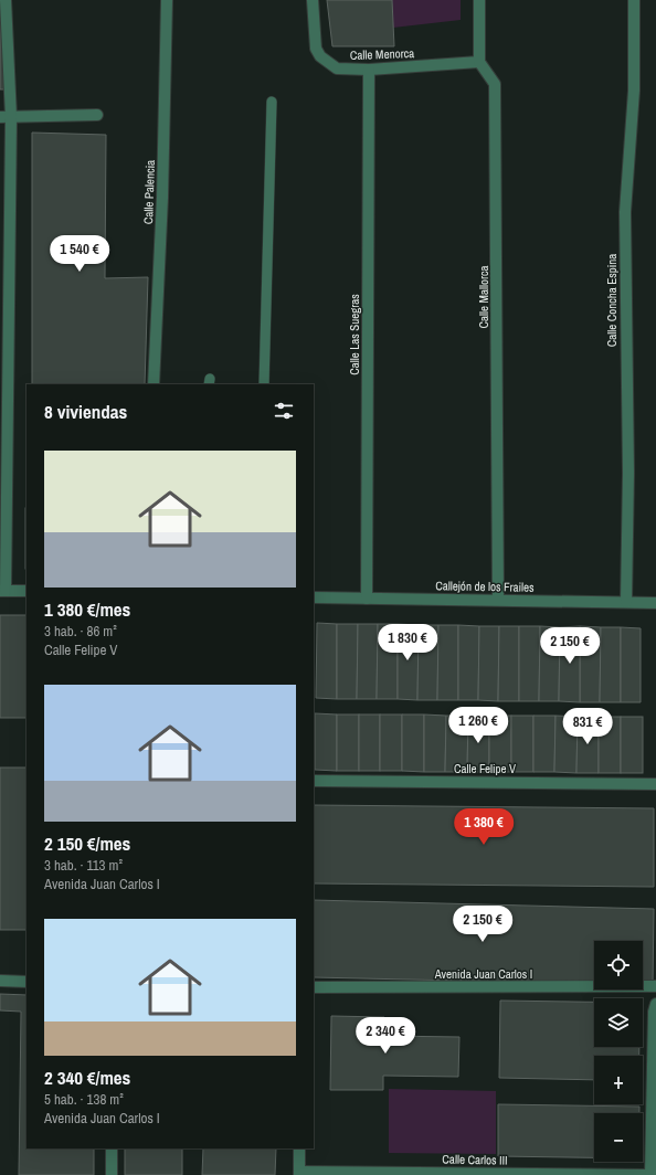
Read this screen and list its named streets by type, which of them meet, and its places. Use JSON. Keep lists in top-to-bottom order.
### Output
{
  "streets": {
    "street": [
      "Calle Menorca",
      "Calle Palencia",
      "Calle Mallorca",
      "Calle Concha Espina",
      "Calle Las Suegras",
      "Callejón de los Frailes",
      "Calle Felipe V",
      "Avenida Juan Carlos I",
      "Calle Carlos III"
    ]
  },
  "crossings": [
    ["Calle Menorca", "Calle Mallorca"],
    ["Calle Menorca", "Calle Las Suegras"],
    ["Calle Mallorca", "Callejón de los Frailes"],
    ["Calle Concha Espina", "Callejón de los Frailes"],
    ["Calle Las Suegras", "Callejón de los Frailes"]
  ],
  "page": {
    "price": [
      "1 540 €",
      "1 830 €",
      "2 150 €",
      "1 260 €",
      "831 €",
      "1 380 €",
      "2 150 €",
      "2 340 €"
    ],
    "heading": "8 viviendas",
    "list": [
      {
        "name": "1 380 €/mes",
        "note": "3 hab. · 86 m² · Calle Felipe V"
      },
      {
        "name": "2 150 €/mes",
        "note": "3 hab. · 113 m² · Avenida Juan Carlos I"
      },
      {
        "name": "2 340 €/mes",
        "note": "5 hab. · 138 m² · Avenida Juan Carlos I"
      }
    ],
    "map_buttons": ["+", "−"]
  }
}
